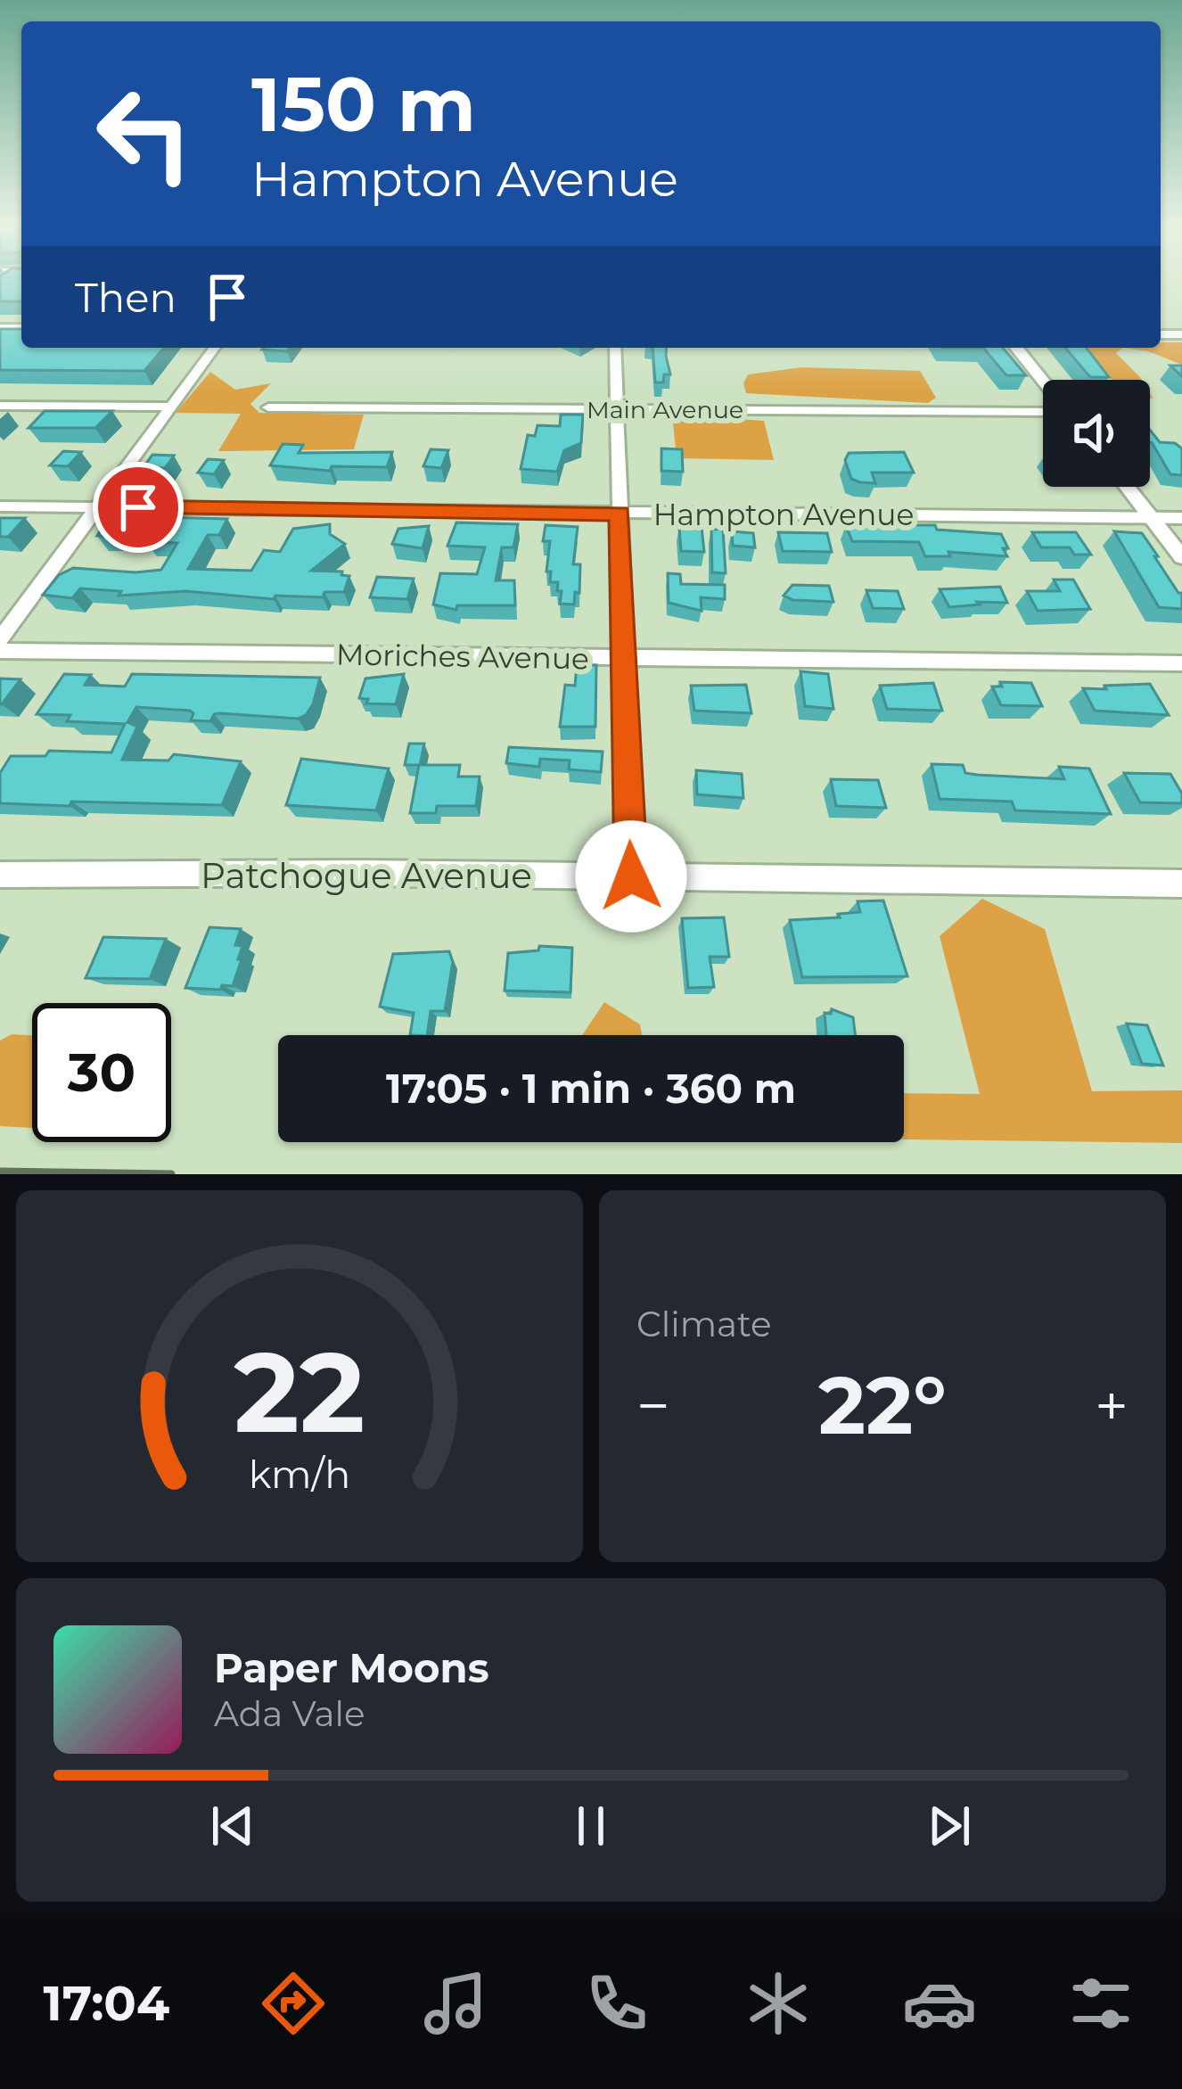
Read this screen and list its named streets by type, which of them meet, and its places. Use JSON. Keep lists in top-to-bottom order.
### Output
{
  "streets": {
    "street": [
      "Main Avenue",
      "Hampton Avenue",
      "Moriches Avenue",
      "Patchogue Avenue"
    ]
  },
  "page": {
    "turn": ["150 m", "Hampton Avenue"],
    "then": "Then",
    "limit": "30",
    "trip": "17:05 · 1 min · 360 m",
    "tile": "Climate",
    "heat": ["−", "22°", "+"],
    "song": ["Paper Moons", "Ada Vale"],
    "tabs": "17:04",
    "gauge": ["22", "km/h"]
  }
}
